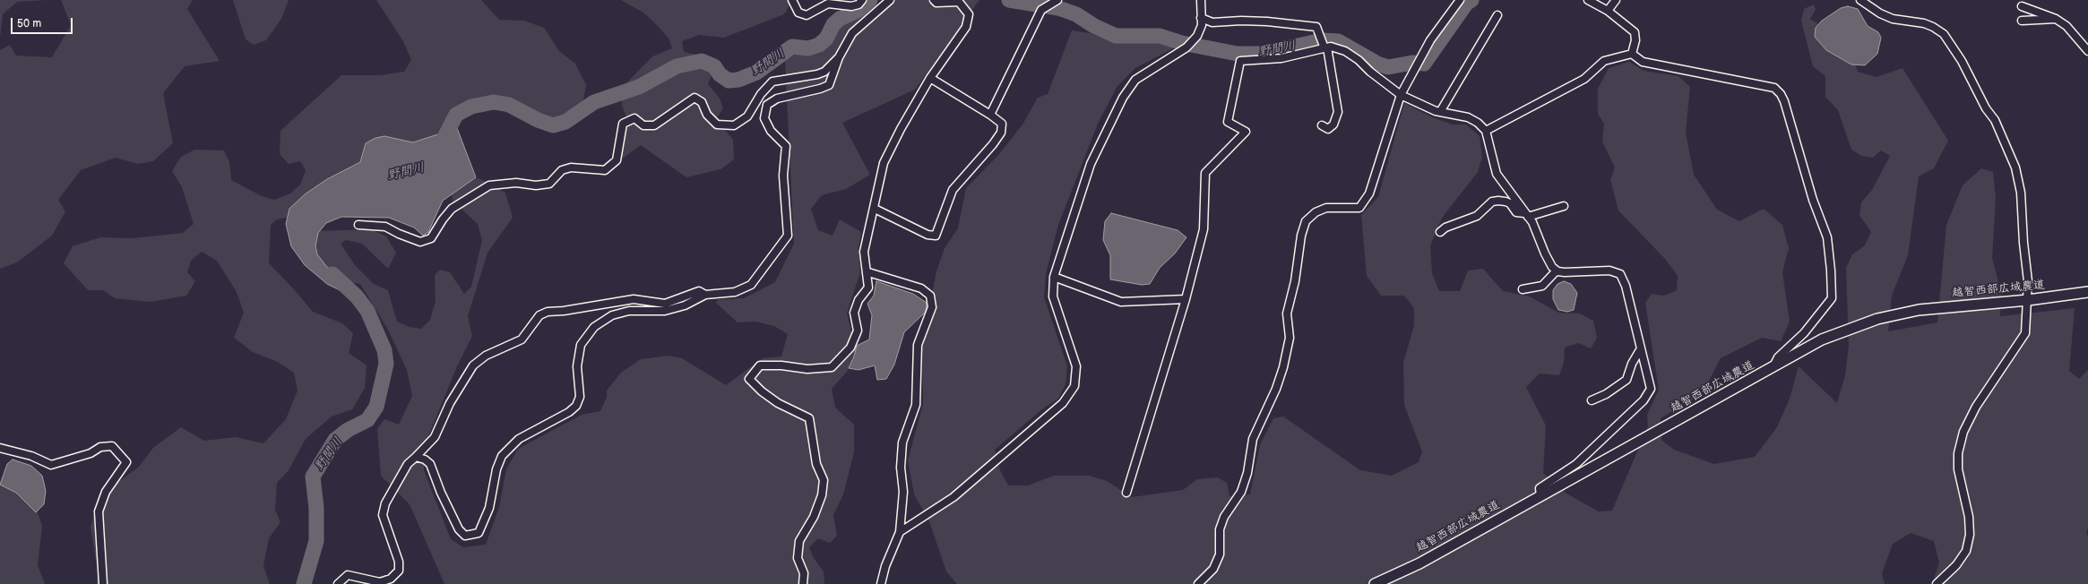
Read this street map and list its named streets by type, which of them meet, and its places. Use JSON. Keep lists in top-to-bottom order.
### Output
{
  "streets": {
    "street": ["越智西部広域農道"]
  },
  "water": ["野間川"],
  "scale_bar": "50 m"
}
